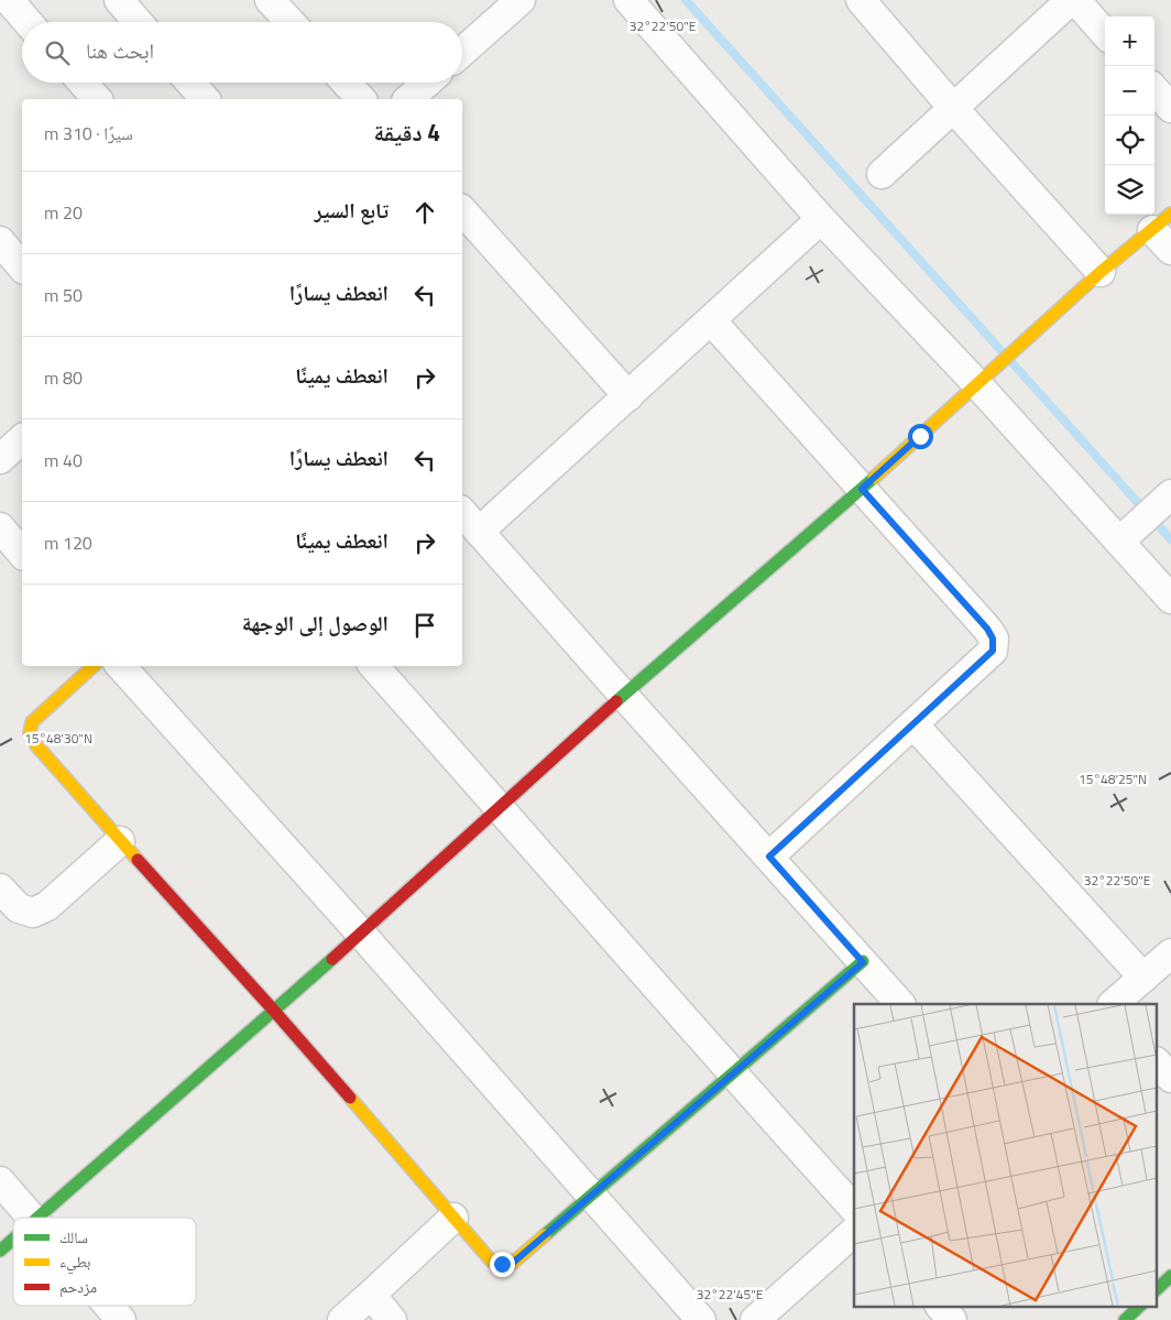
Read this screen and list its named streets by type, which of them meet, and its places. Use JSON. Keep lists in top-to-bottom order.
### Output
{
  "legend": ["سالك", "بطيء", "مزدحم"],
  "page": {
    "map_buttons": ["+", "−"],
    "search": "ابحث هنا",
    "heading": ["4 دقيقة", "سيرًا · 310 m"],
    "list": [
      ["تابع السير", "20 m"],
      ["انعطف يسارًا", "50 m"],
      ["انعطف يمينًا", "80 m"],
      ["انعطف يسارًا", "40 m"],
      ["انعطف يمينًا", "120 m"],
      "الوصول إلى الوجهة"
    ]
  },
  "coordinates": [
    "32°22'50\"E",
    "15°48'30\"N",
    "15°48'25\"N",
    "32°22'45\"E"
  ]
}
